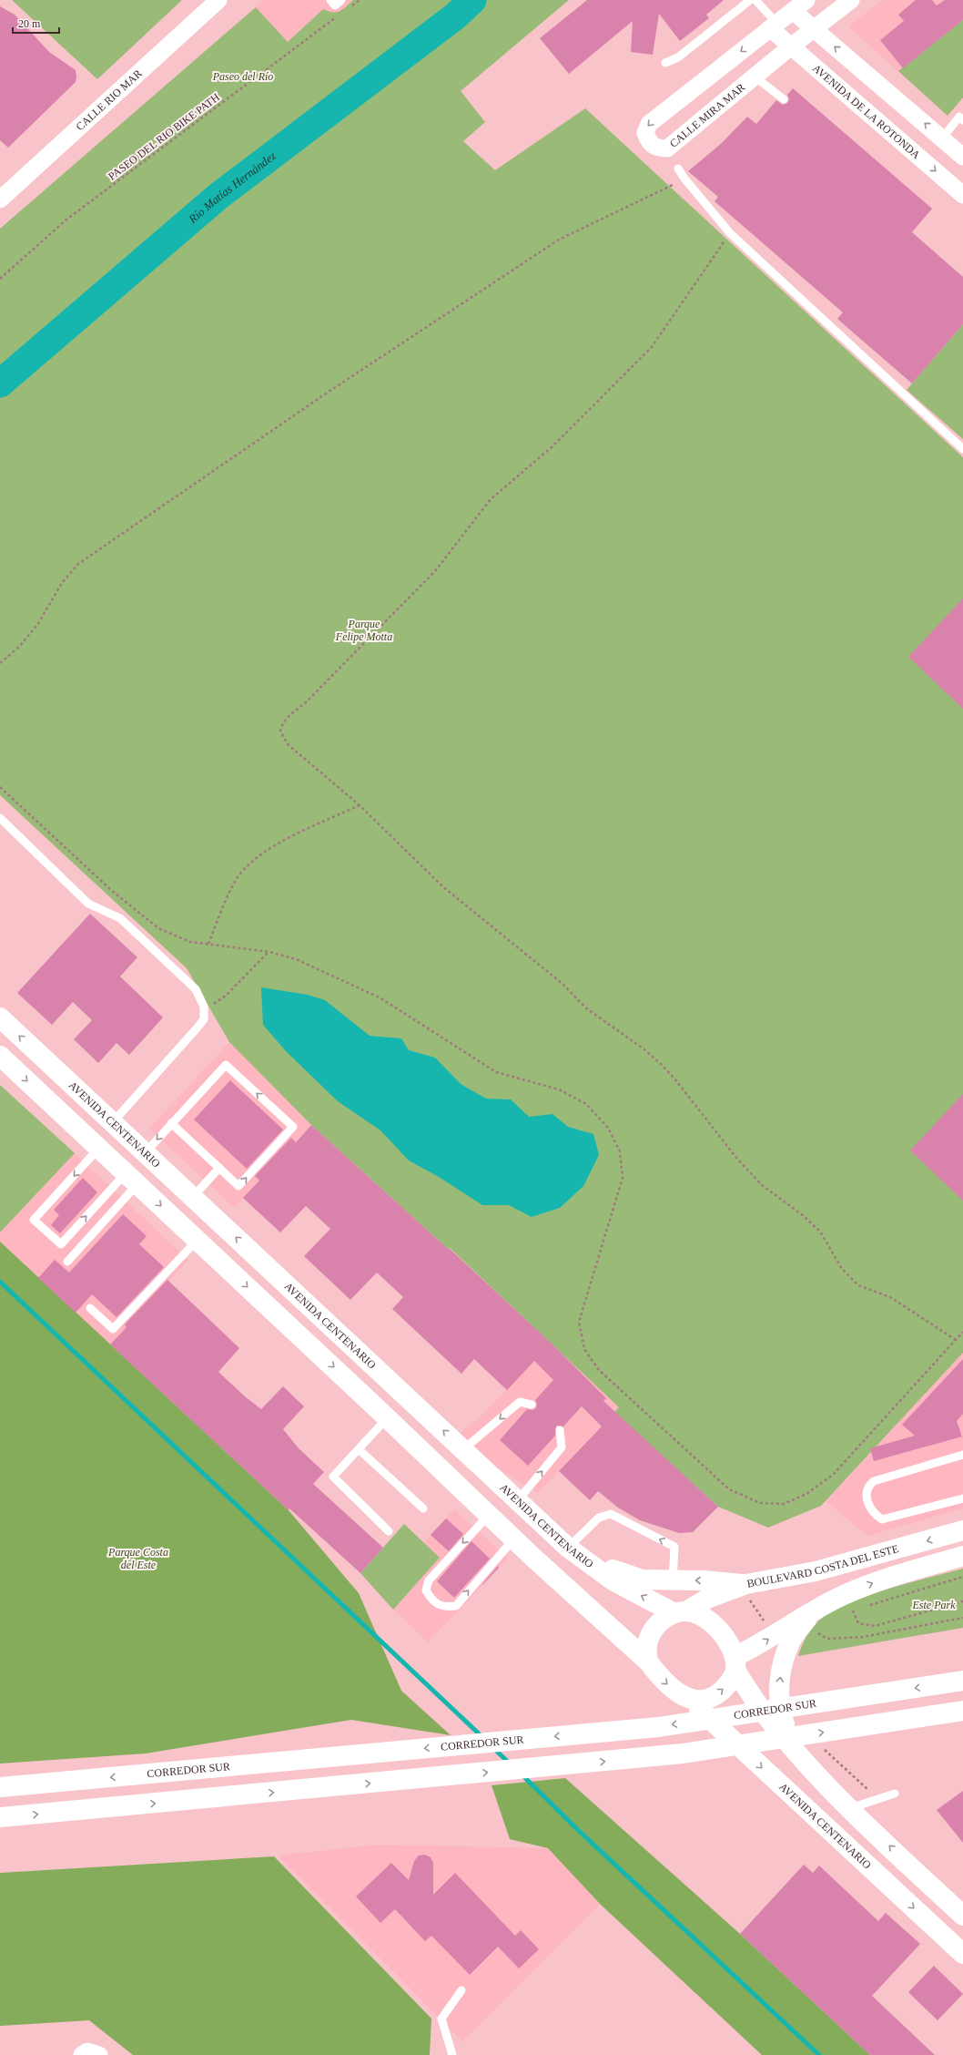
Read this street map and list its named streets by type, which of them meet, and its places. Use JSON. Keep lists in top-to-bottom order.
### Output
{
  "streets": {
    "main road": ["AVENIDA CENTENARIO", "BOULEVARD COSTA DEL ESTE", "CORREDOR SUR"],
    "street": ["CALLE RIO MAR", "AVENIDA DE LA ROTONDA", "CALLE MIRA MAR"],
    "path": ["PASEO DEL RIO BIKE PATH"]
  },
  "crossings": [
    ["AVENIDA DE LA ROTONDA", "CALLE MIRA MAR"],
    ["AVENIDA CENTENARIO", "BOULEVARD COSTA DEL ESTE"]
  ],
  "water": ["Río Matías Hernández"],
  "parks": [
    "Paseo del Río",
    "Parque Felipe Motta",
    "Parque Costa del Este",
    "Este Park"
  ],
  "scale_bar": "20 m"
}
